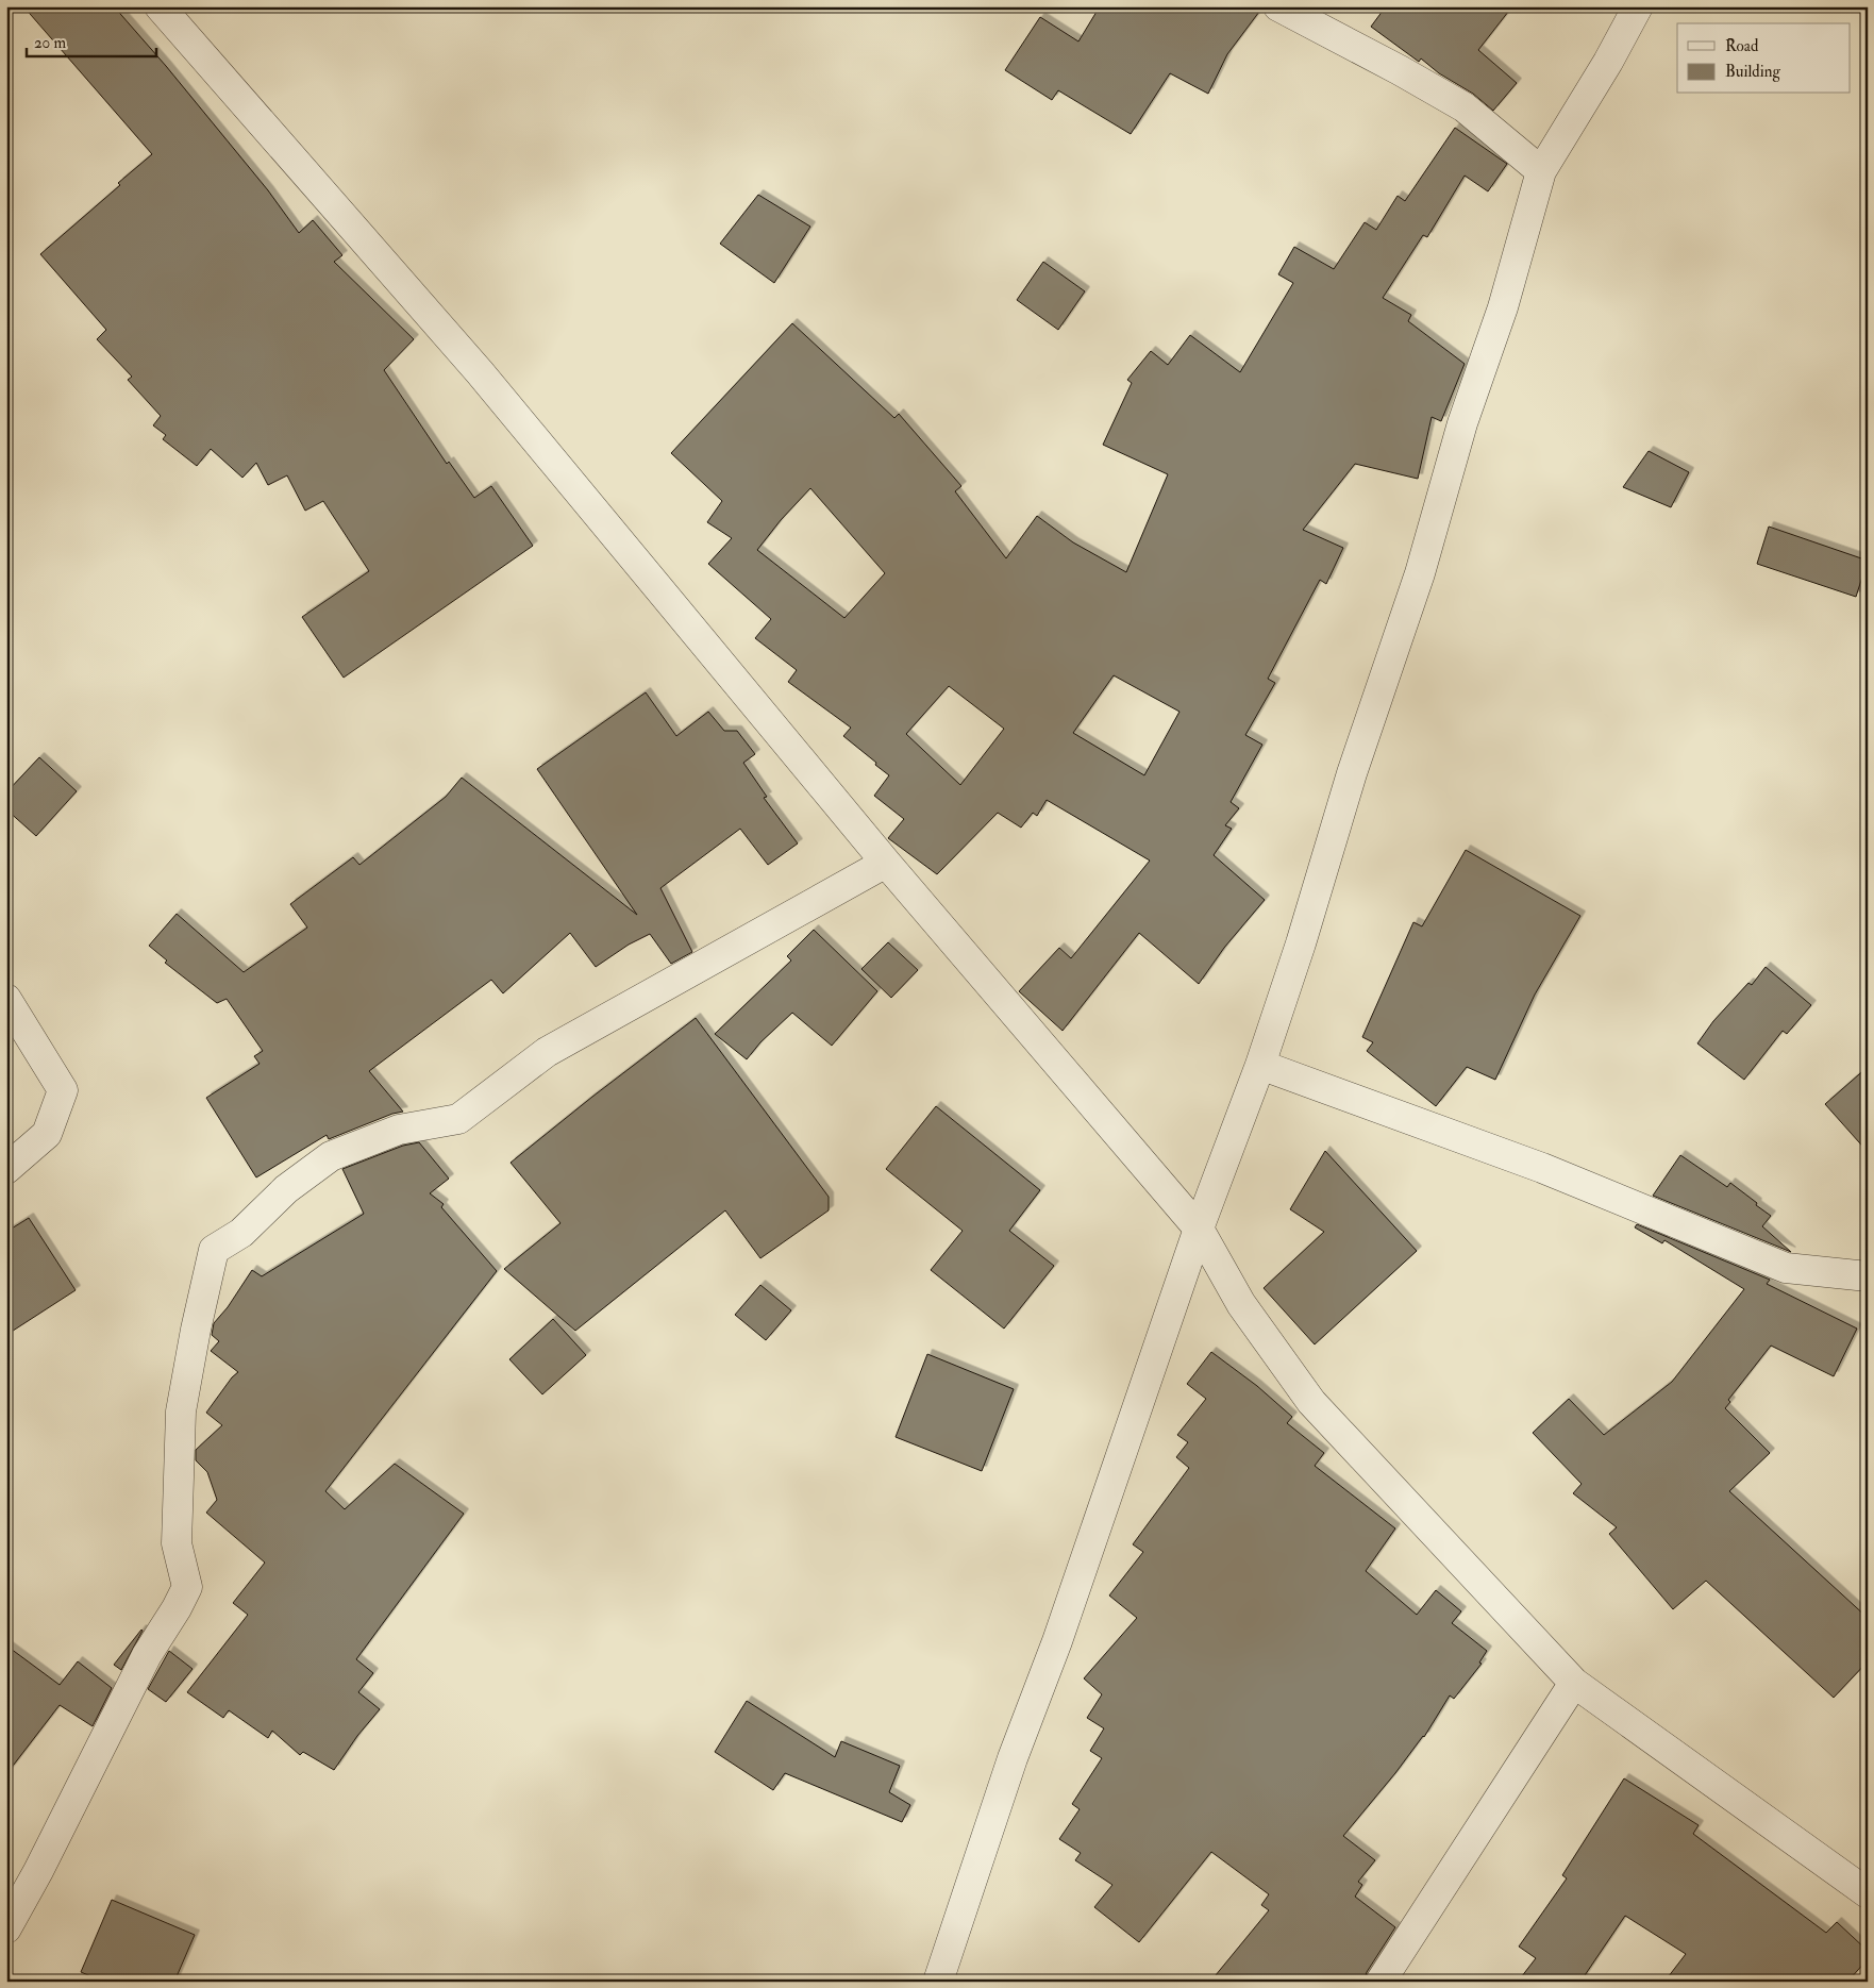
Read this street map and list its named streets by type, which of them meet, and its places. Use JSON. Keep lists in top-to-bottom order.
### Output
{
  "legend": ["Road", "Building"],
  "scale_bar": "20 m"
}
